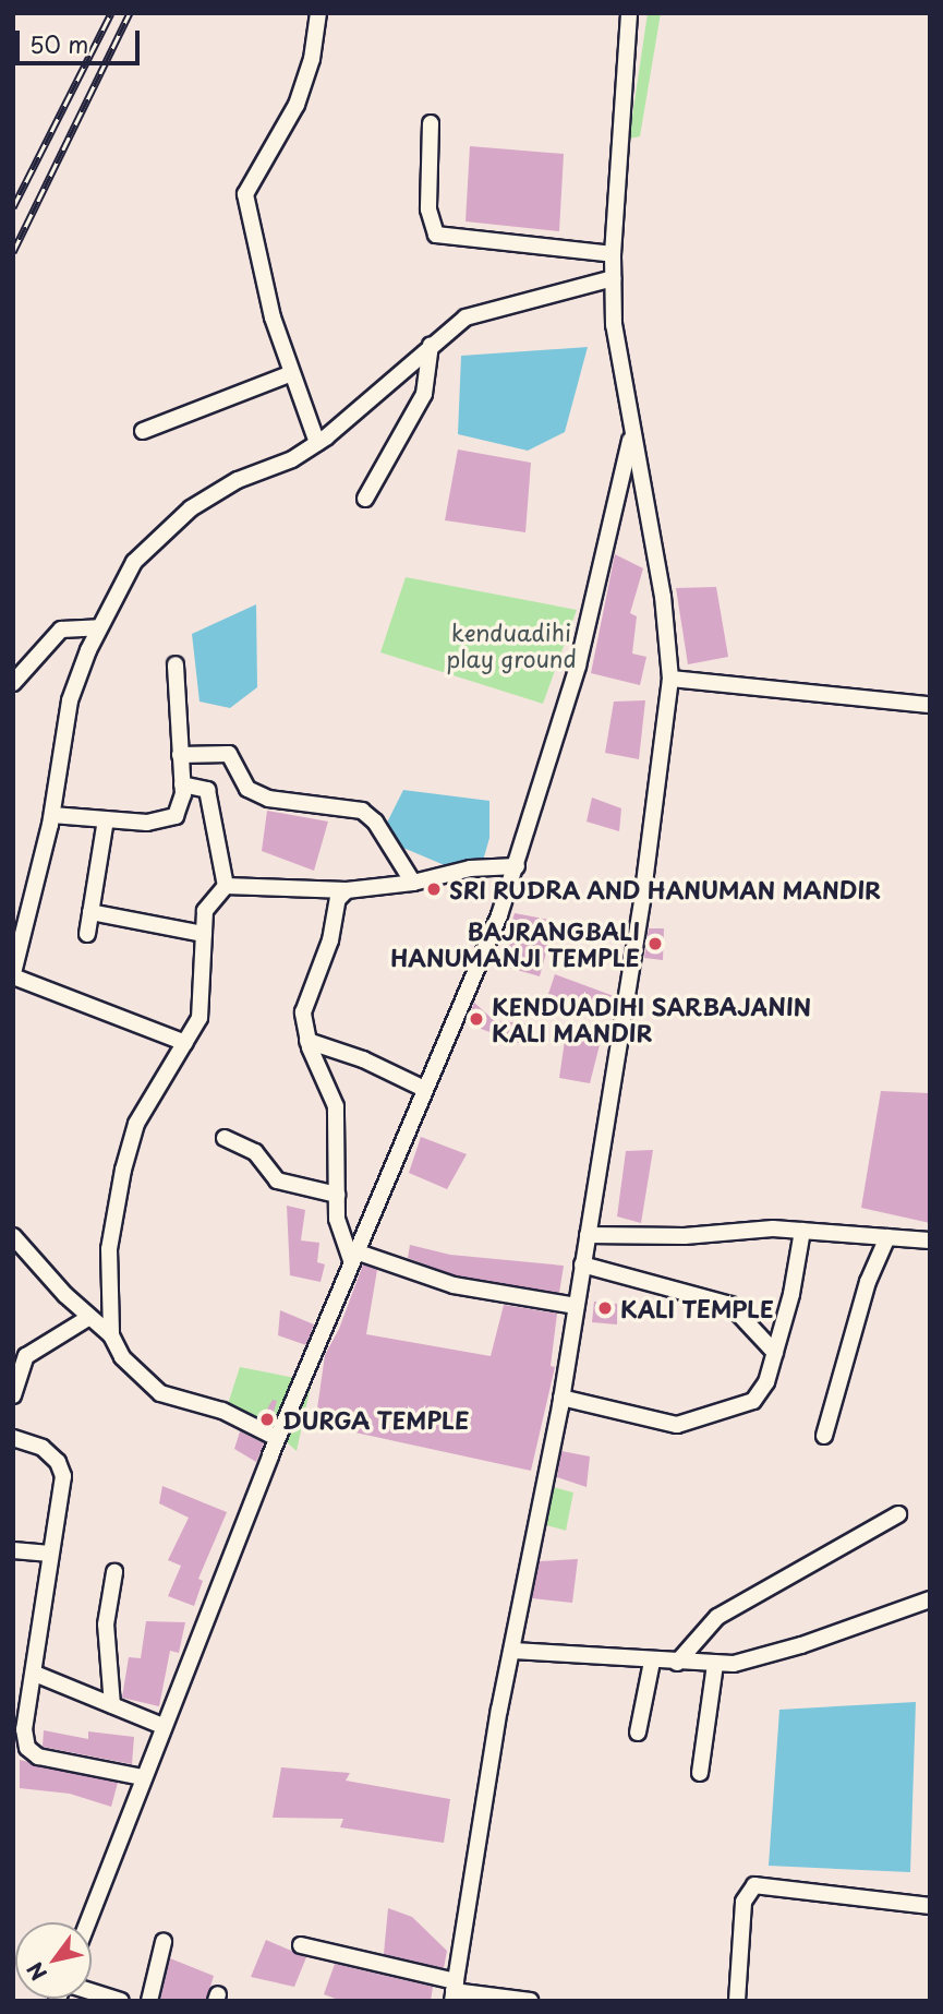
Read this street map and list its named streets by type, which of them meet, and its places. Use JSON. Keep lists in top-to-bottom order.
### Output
{
  "parks": ["kenduadihi play ground"],
  "places": [
    "SRI RUDRA AND HANUMAN MANDIR",
    "BAJRANGBALI HANUMANJI TEMPLE",
    "KENDUADIHI SARBAJANIN KALI MANDIR",
    "KALI TEMPLE",
    "DURGA TEMPLE"
  ],
  "scale_bar": "50 m",
  "north": "bottom left"
}
